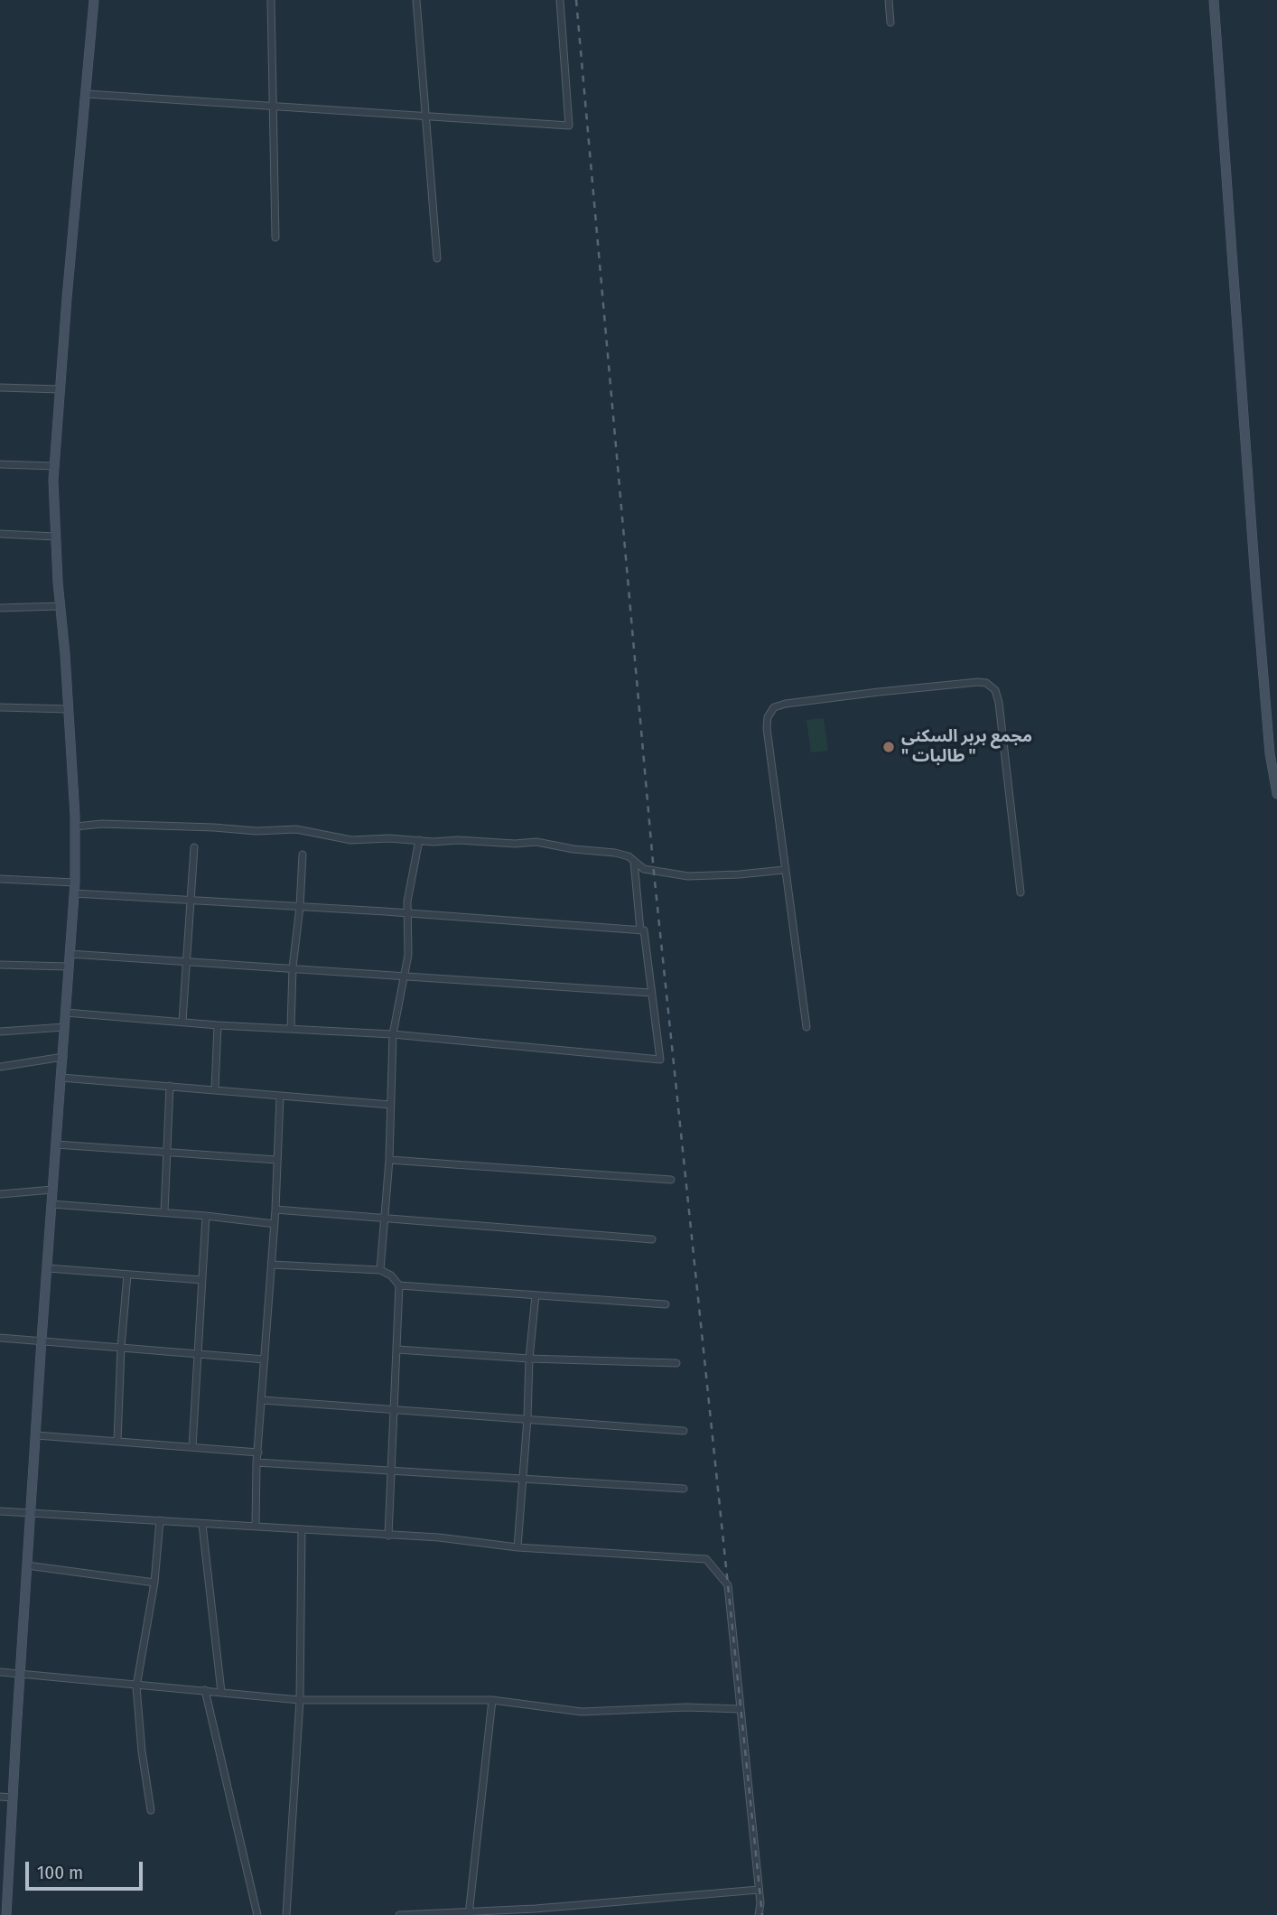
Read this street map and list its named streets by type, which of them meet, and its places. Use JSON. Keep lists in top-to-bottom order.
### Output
{
  "places": ["مجمع بربر السكني \" طالبات \""],
  "scale_bar": "100 m"
}
